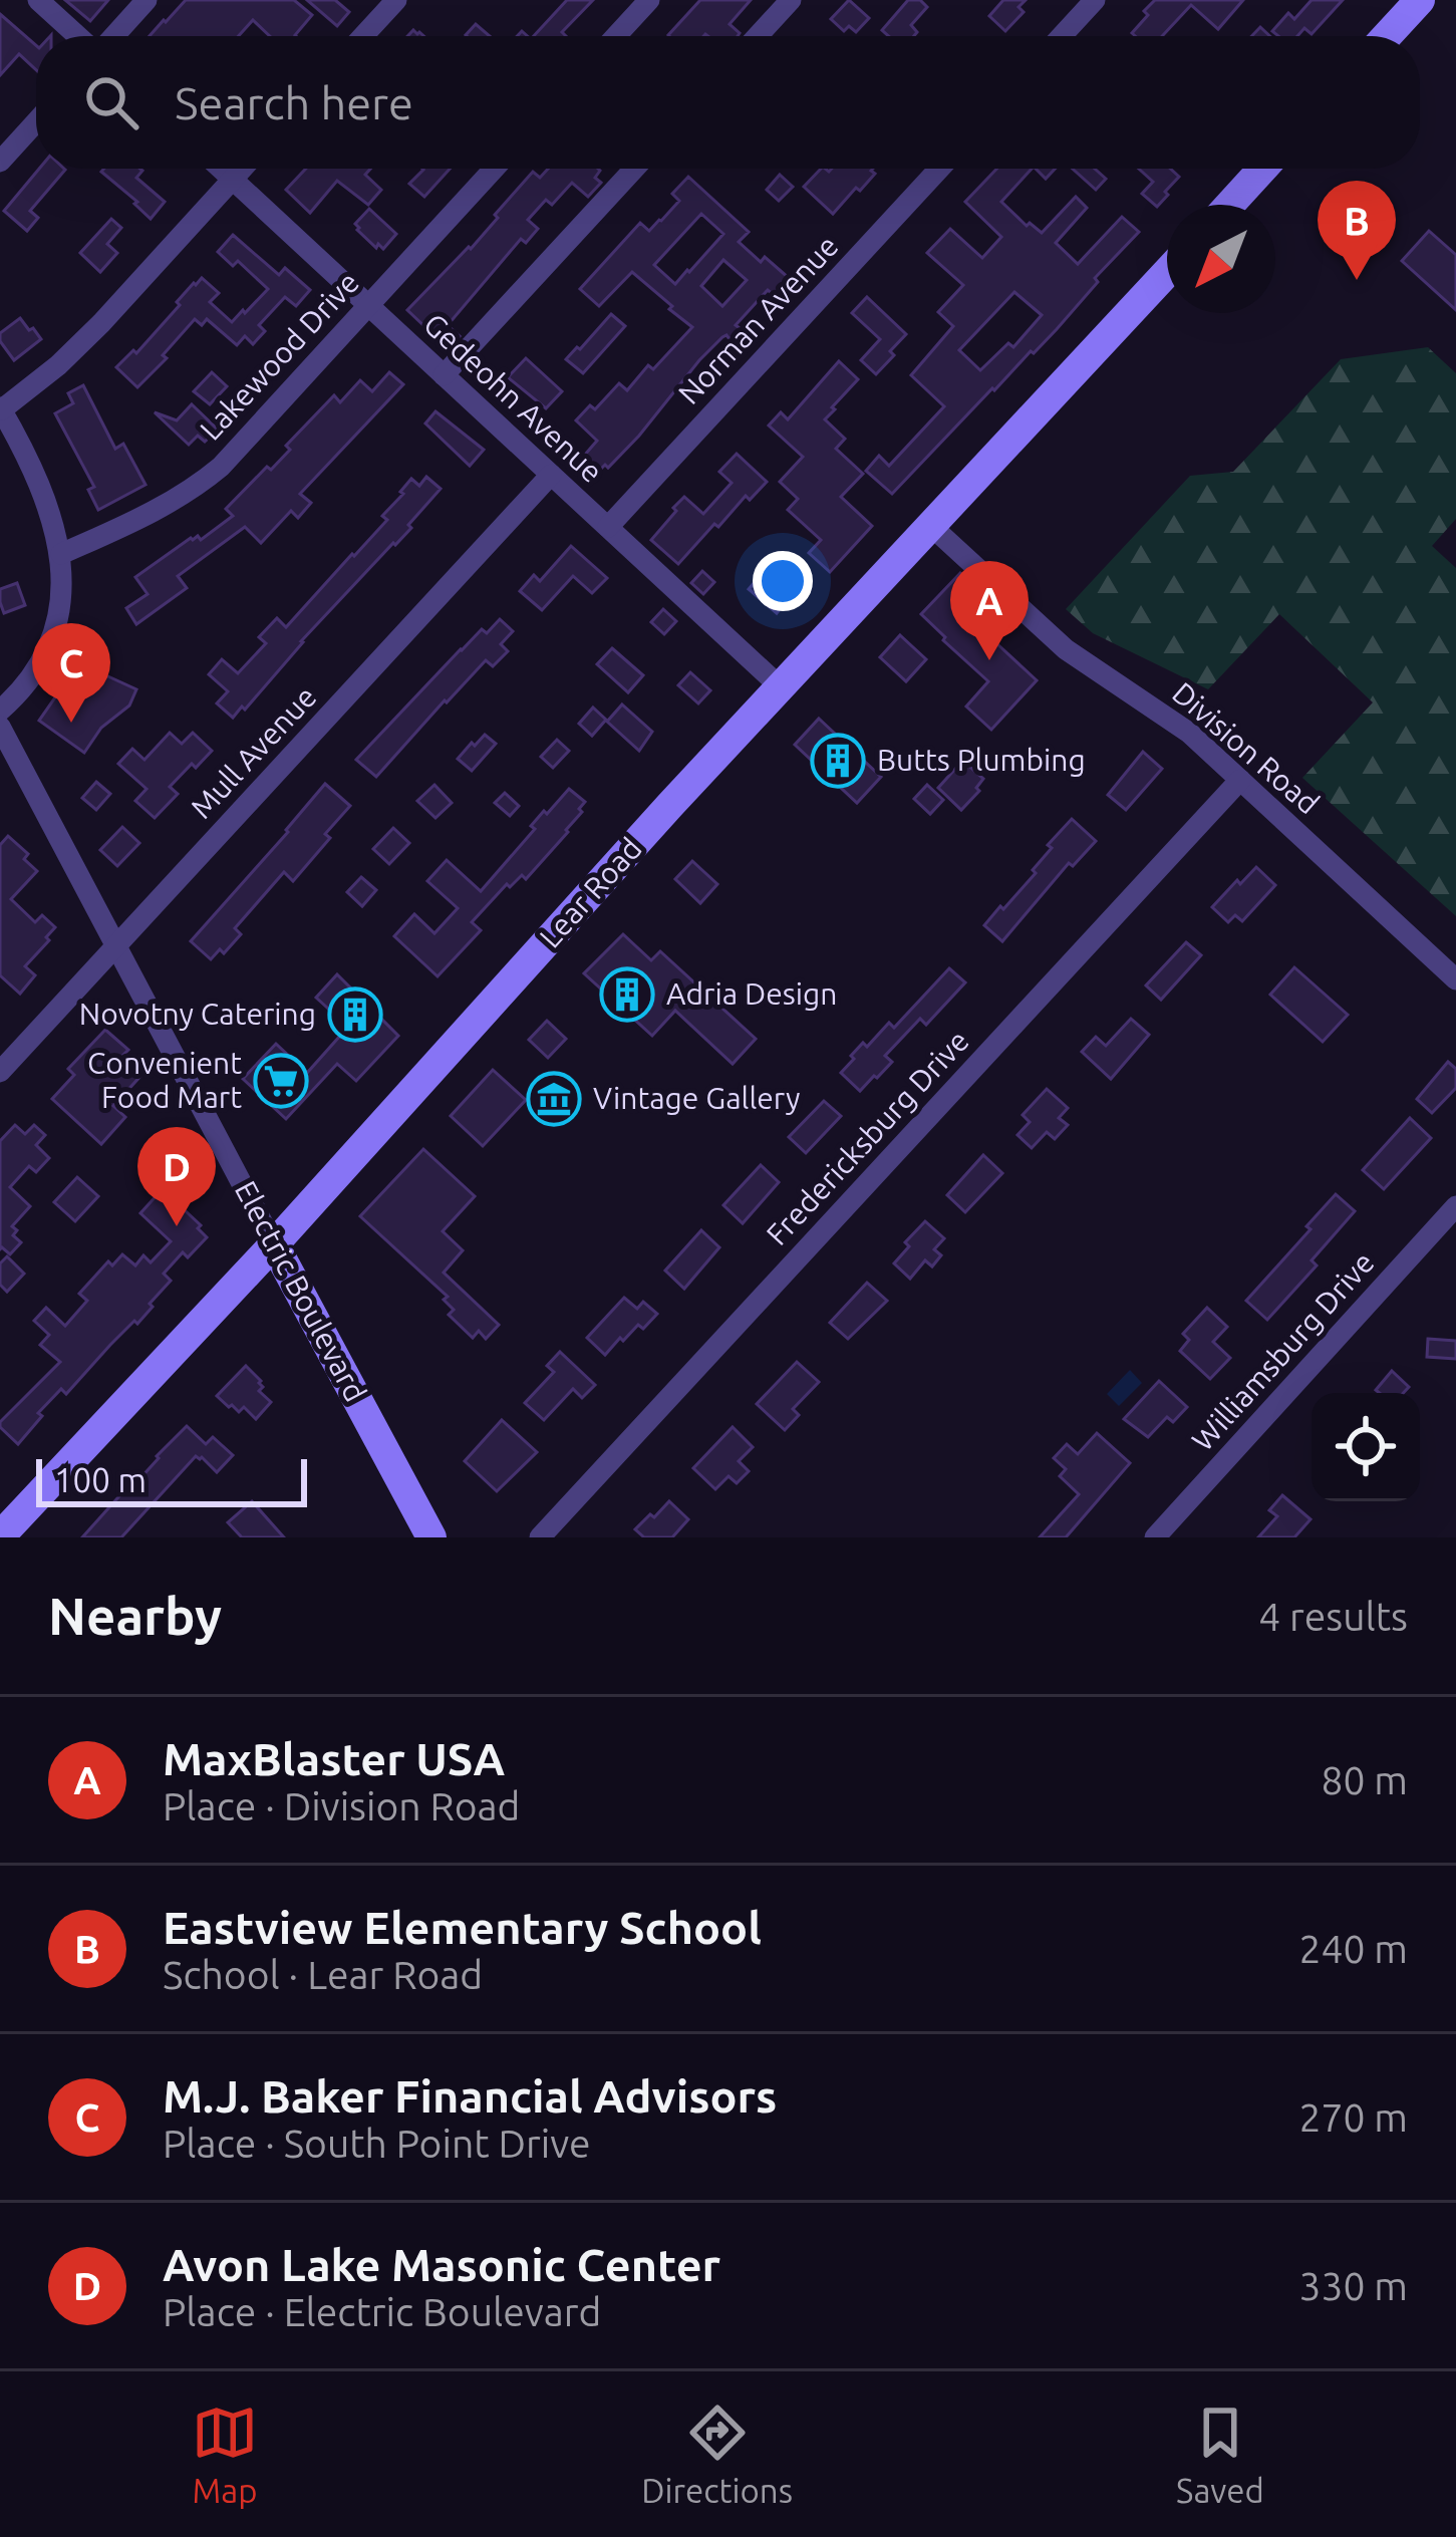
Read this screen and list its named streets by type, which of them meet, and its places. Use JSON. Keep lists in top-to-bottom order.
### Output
{
  "streets": {
    "street": [
      "Norman Avenue",
      "Lakewood Drive",
      "Gedeohn Avenue",
      "Division Road",
      "Mull Avenue",
      "Lear Road",
      "Fredericksburg Drive",
      "Electric Boulevard",
      "Williamsburg Drive"
    ]
  },
  "crossings": [
    ["Norman Avenue", "Gedeohn Avenue"],
    ["Lakewood Drive", "Gedeohn Avenue"],
    ["Gedeohn Avenue", "Mull Avenue"],
    ["Gedeohn Avenue", "Lear Road"],
    ["Division Road", "Lear Road"],
    ["Division Road", "Fredericksburg Drive"],
    ["Mull Avenue", "Electric Boulevard"],
    ["Lear Road", "Electric Boulevard"]
  ],
  "places": {
    "building": ["Butts Plumbing", "Adria Design", "Novotny Catering"],
    "supermarket": ["Convenient Food Mart"],
    "museum": ["Vintage Gallery"]
  },
  "scale_bar": "100 m",
  "north": "bottom left",
  "page": {
    "search": "Search here",
    "pins": [
      "B",
      "A",
      "C",
      "D"
    ],
    "scale": "100 m",
    "heading": ["Nearby", "4 results"],
    "list": [
      {
        "mark": "A",
        "name": "MaxBlaster USA",
        "note": "Place · Division Road",
        "value": "80 m"
      },
      {
        "mark": "B",
        "name": "Eastview Elementary School",
        "note": "School · Lear Road",
        "value": "240 m"
      },
      {
        "mark": "C",
        "name": "M.J. Baker Financial Advisors",
        "note": "Place · South Point Drive",
        "value": "270 m"
      },
      {
        "mark": "D",
        "name": "Avon Lake Masonic Center",
        "note": "Place · Electric Boulevard",
        "value": "330 m"
      }
    ],
    "nav": ["Map", "Directions", "Saved"]
  }
}
